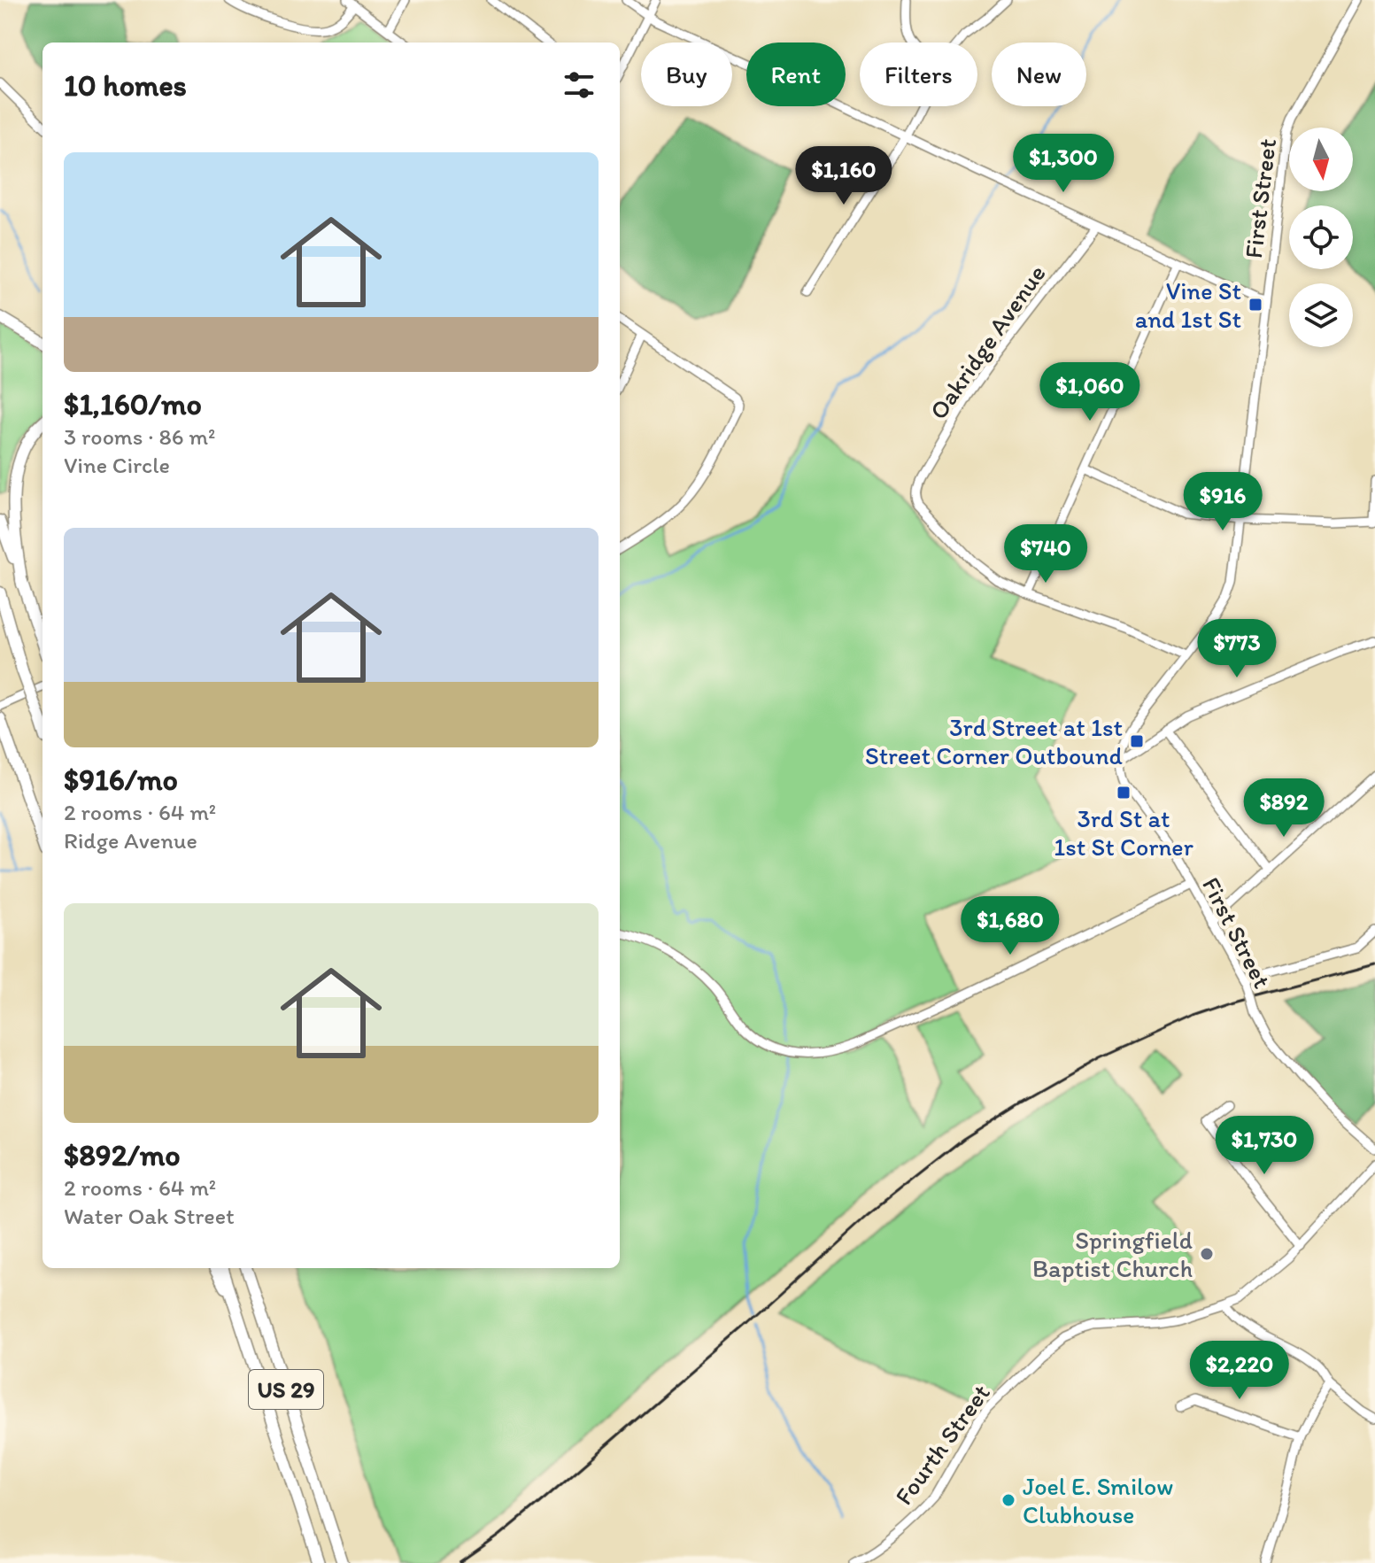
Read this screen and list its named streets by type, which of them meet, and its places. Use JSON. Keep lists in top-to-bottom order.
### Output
{
  "streets": {
    "highway": ["US 29"],
    "street": ["First Street", "Oakridge Avenue", "Fourth Street"]
  },
  "places": {
    "transit": ["Vine St and 1st St", "3rd Street at 1st Street Corner Outbound", "3rd St at 1st St Corner"],
    "other": ["Springfield Baptist Church", "Joel E. Smilow Clubhouse"]
  },
  "north": "bottom",
  "page": {
    "chip": [
      "Buy",
      "Rent",
      "Filters",
      "New"
    ],
    "heading": "10 homes",
    "list": [
      {
        "name": "$1,160/mo",
        "note": "3 rooms · 86 m² · Vine Circle"
      },
      {
        "name": "$916/mo",
        "note": "2 rooms · 64 m² · Ridge Avenue"
      },
      {
        "name": "$892/mo",
        "note": "2 rooms · 64 m² · Water Oak Street"
      }
    ],
    "price": [
      "$1,300",
      "$1,160",
      "$1,060",
      "$916",
      "$740",
      "$773",
      "$892",
      "$1,680",
      "$1,730",
      "$2,220"
    ]
  }
}
